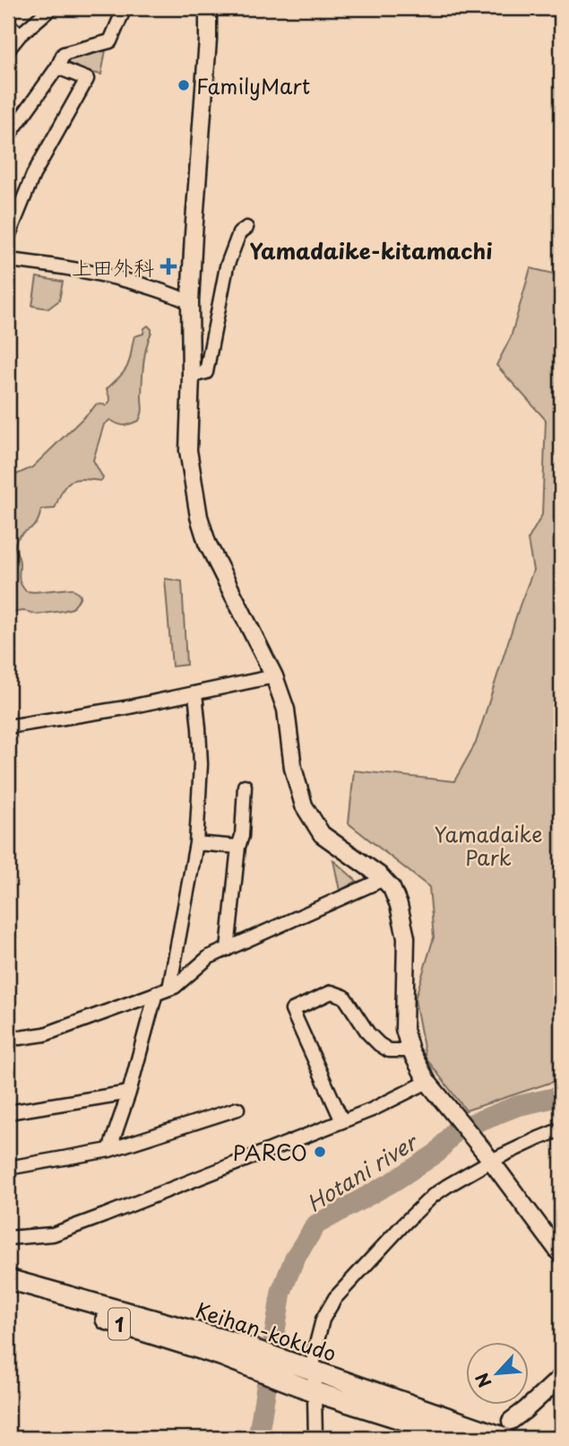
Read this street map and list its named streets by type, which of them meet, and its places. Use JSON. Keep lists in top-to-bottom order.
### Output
{
  "streets": {
    "highway": ["1", "Keihan-kokudo"]
  },
  "districts": ["Yamadaike-kitamachi"],
  "water": ["Hotani river"],
  "parks": ["Yamadaike Park"],
  "places": {
    "other": ["FamilyMart", "PARCO"],
    "health": ["上田外科"]
  },
  "north": "bottom left"
}
